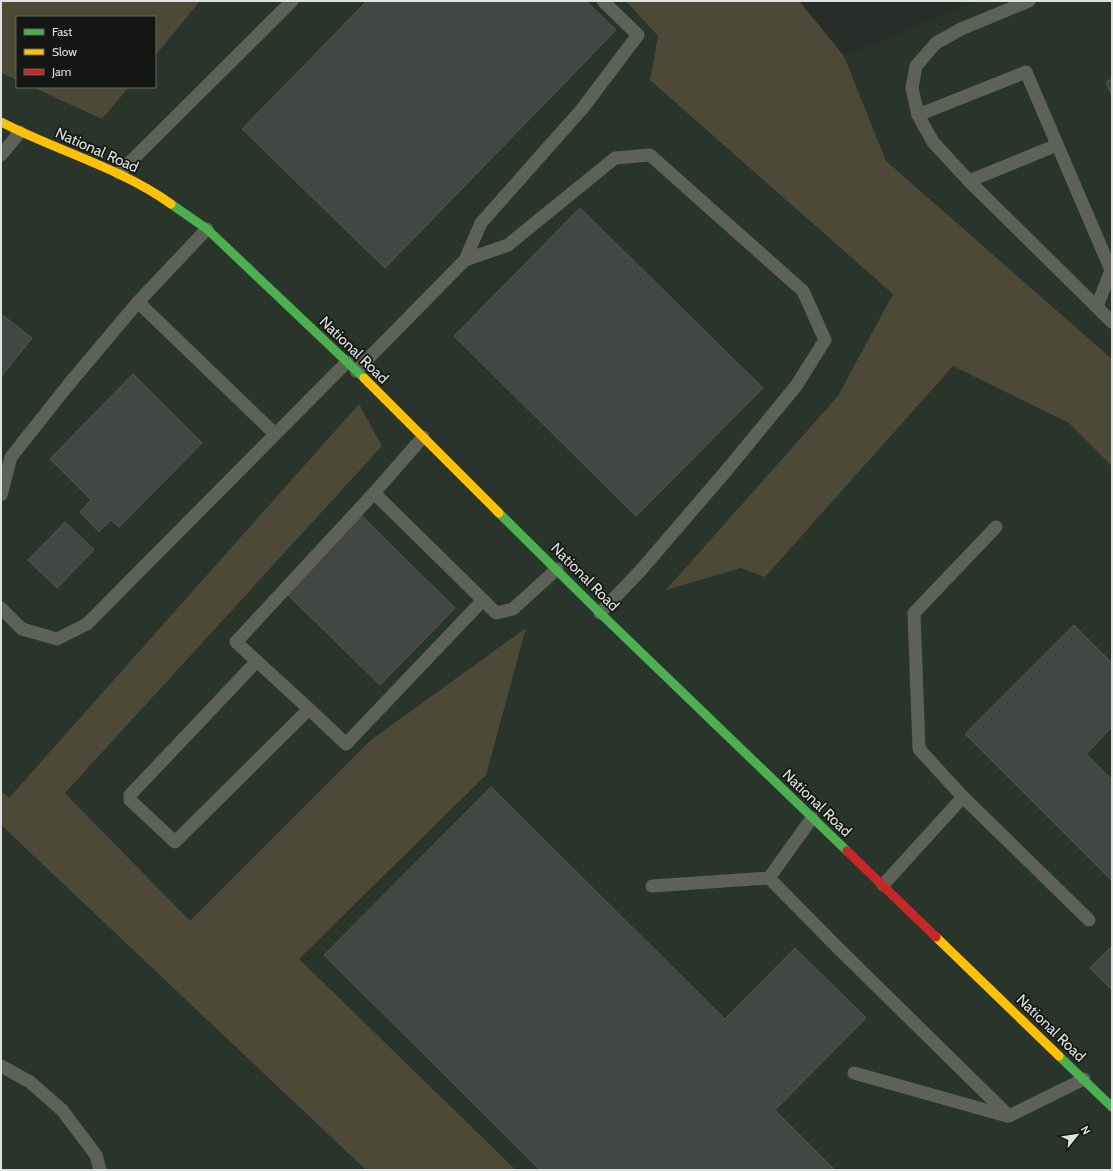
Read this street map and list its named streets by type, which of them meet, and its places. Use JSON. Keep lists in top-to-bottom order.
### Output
{
  "streets": {
    "street": ["National Road"]
  },
  "legend": ["Fast", "Slow", "Jam"],
  "north": "top right"
}
